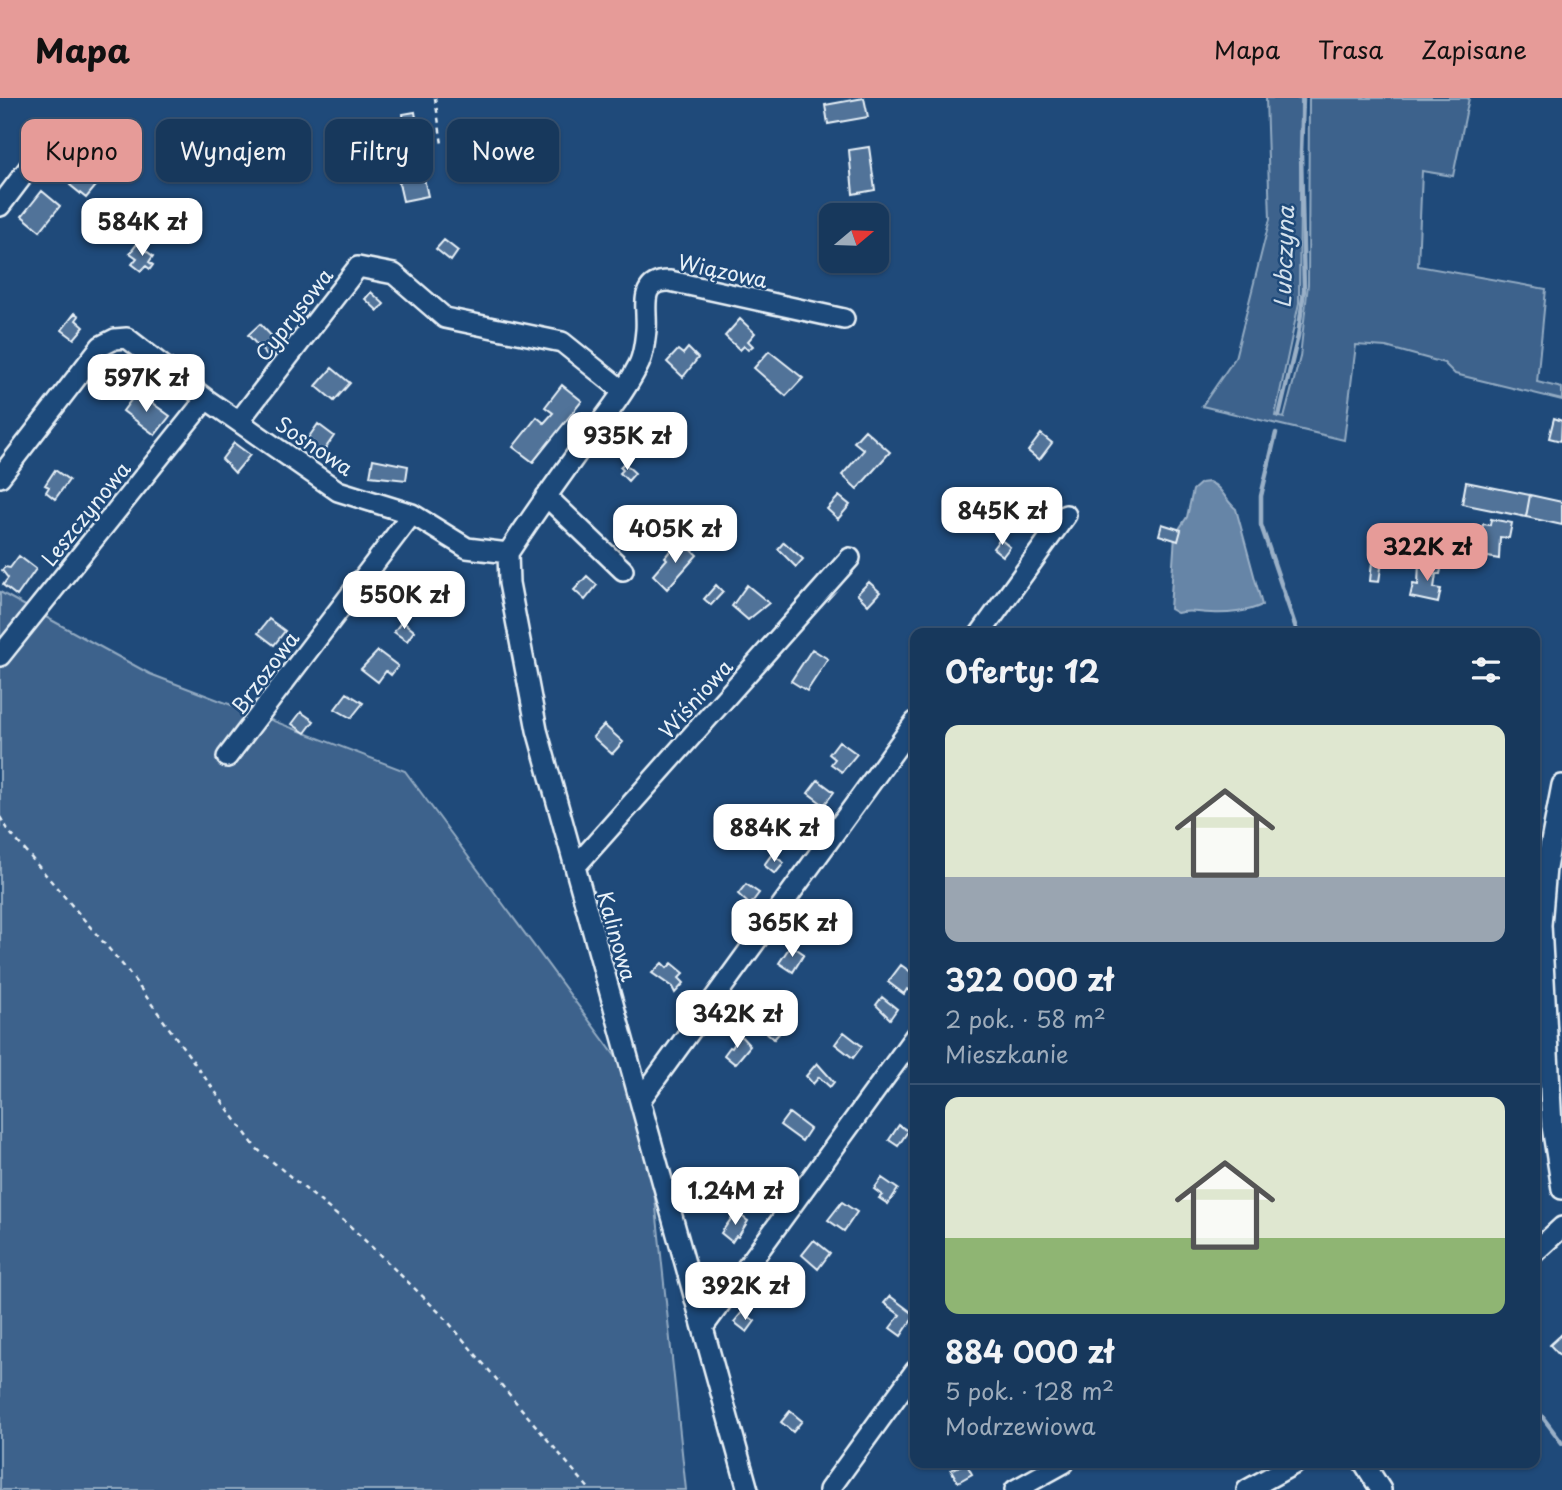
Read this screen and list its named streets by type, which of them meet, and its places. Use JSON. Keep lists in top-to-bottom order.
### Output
{
  "streets": {
    "street": [
      "Wiązowa",
      "Cyprysowa",
      "Sosnowa",
      "Leszczynowa",
      "Brzozowa",
      "Wiśniowa",
      "Kalinowa"
    ]
  },
  "crossings": [
    ["Wiązowa", "Cyprysowa"],
    ["Wiązowa", "Sosnowa"],
    ["Wiązowa", "Kalinowa"],
    ["Cyprysowa", "Sosnowa"],
    ["Sosnowa", "Leszczynowa"],
    ["Sosnowa", "Brzozowa"],
    ["Sosnowa", "Kalinowa"],
    ["Wiśniowa", "Kalinowa"]
  ],
  "water": ["Lubczyna"],
  "north": "right",
  "page": {
    "header": "Mapa",
    "nav": ["Mapa", "Trasa", "Zapisane"],
    "chip": [
      "Kupno",
      "Wynajem",
      "Filtry",
      "Nowe"
    ],
    "price": [
      "584K zł",
      "597K zł",
      "935K zł",
      "845K zł",
      "405K zł",
      "322K zł",
      "550K zł",
      "884K zł",
      "365K zł",
      "342K zł",
      "1.24M zł",
      "392K zł"
    ],
    "heading": "Oferty: 12",
    "list": [
      {
        "name": "322 000 zł",
        "note": "2 pok. · 58 m² · Mieszkanie"
      },
      {
        "name": "884 000 zł",
        "note": "5 pok. · 128 m² · Modrzewiowa"
      }
    ]
  }
}
